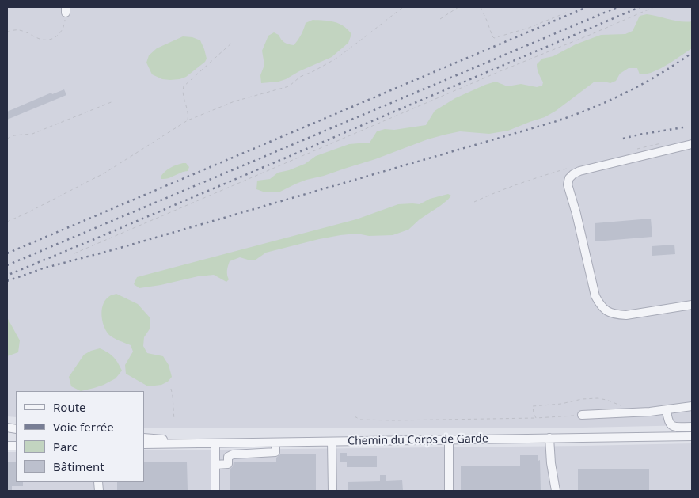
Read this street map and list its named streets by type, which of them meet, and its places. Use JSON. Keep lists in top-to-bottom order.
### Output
{
  "streets": {
    "street": ["Chemin du Corps de Garde"]
  },
  "legend": [
    "Route",
    "Voie ferrée",
    "Parc",
    "Bâtiment"
  ]
}
